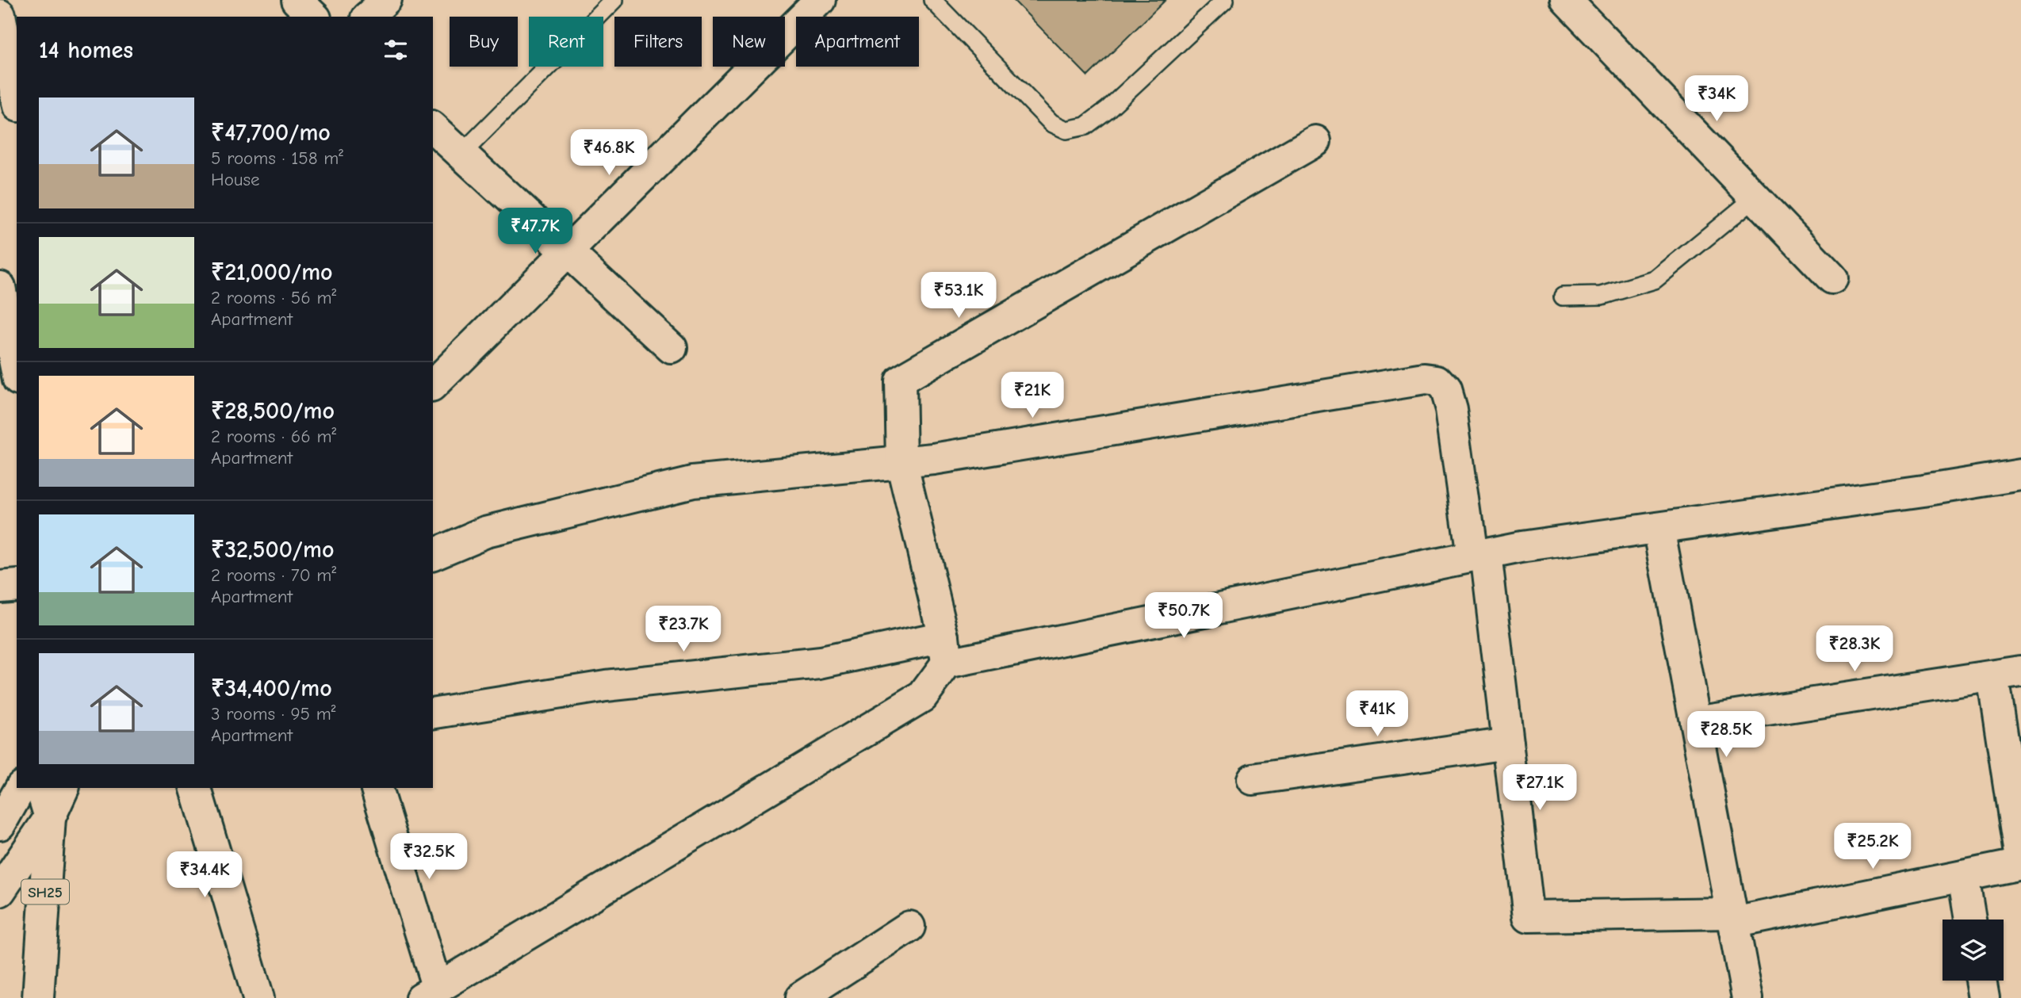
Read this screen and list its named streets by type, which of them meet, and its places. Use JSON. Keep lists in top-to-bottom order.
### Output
{
  "streets": {
    "street": ["SH25"]
  },
  "page": {
    "chip": [
      "Buy",
      "Rent",
      "Filters",
      "New",
      "Apartment"
    ],
    "heading": "14 homes",
    "price": [
      "₹34K",
      "₹46.8K",
      "₹47.7K",
      "₹53.1K",
      "₹21K",
      "₹50.7K",
      "₹23.7K",
      "₹28.3K",
      "₹41K",
      "₹28.5K",
      "₹27.1K",
      "₹25.2K",
      "₹32.5K",
      "₹34.4K"
    ],
    "list": [
      {
        "name": "₹47,700/mo",
        "note": "5 rooms · 158 m² · House"
      },
      {
        "name": "₹21,000/mo",
        "note": "2 rooms · 56 m² · Apartment"
      },
      {
        "name": "₹28,500/mo",
        "note": "2 rooms · 66 m² · Apartment"
      },
      {
        "name": "₹32,500/mo",
        "note": "2 rooms · 70 m² · Apartment"
      },
      {
        "name": "₹34,400/mo",
        "note": "3 rooms · 95 m² · Apartment"
      }
    ]
  }
}
